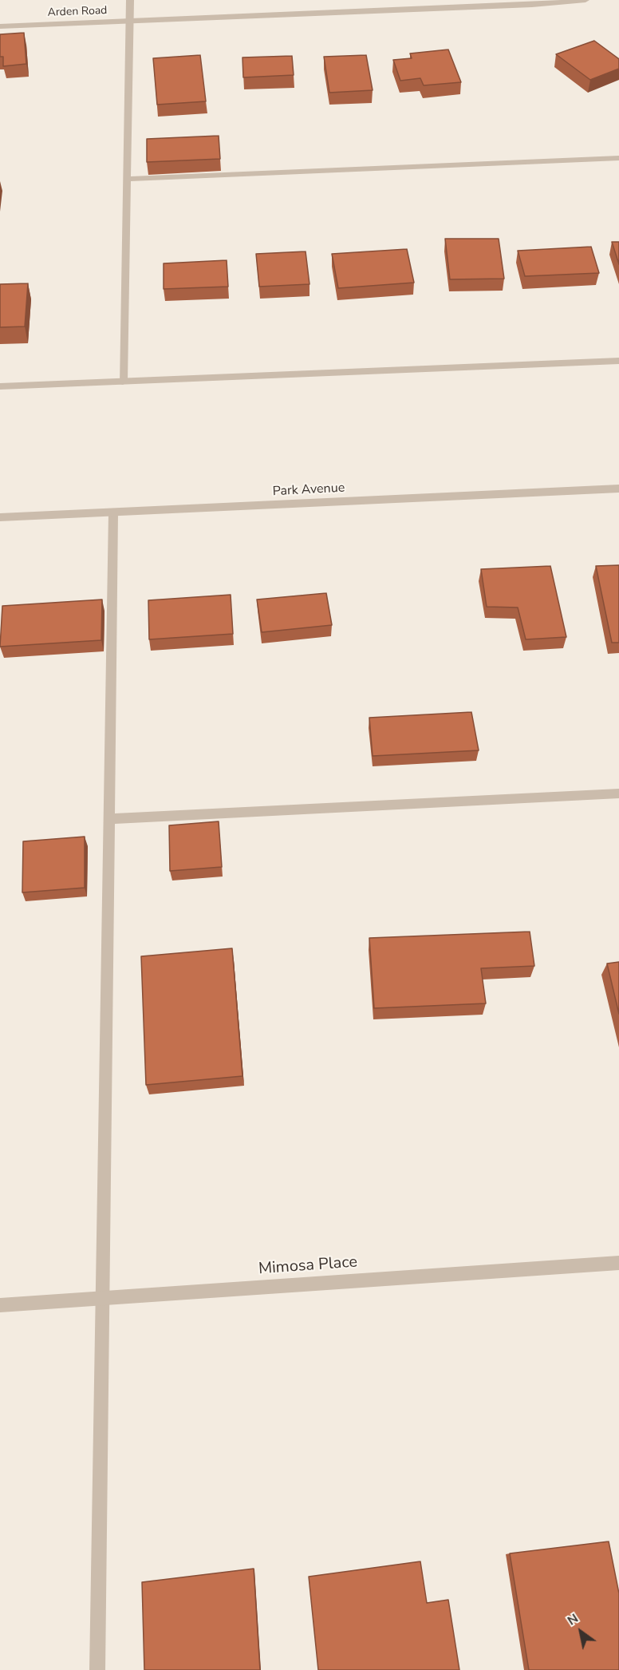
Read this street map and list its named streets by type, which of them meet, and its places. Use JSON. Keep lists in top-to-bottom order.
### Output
{
  "streets": {
    "street": ["Arden Road", "Park Avenue", "Mimosa Place"]
  },
  "north": "top left"
}
